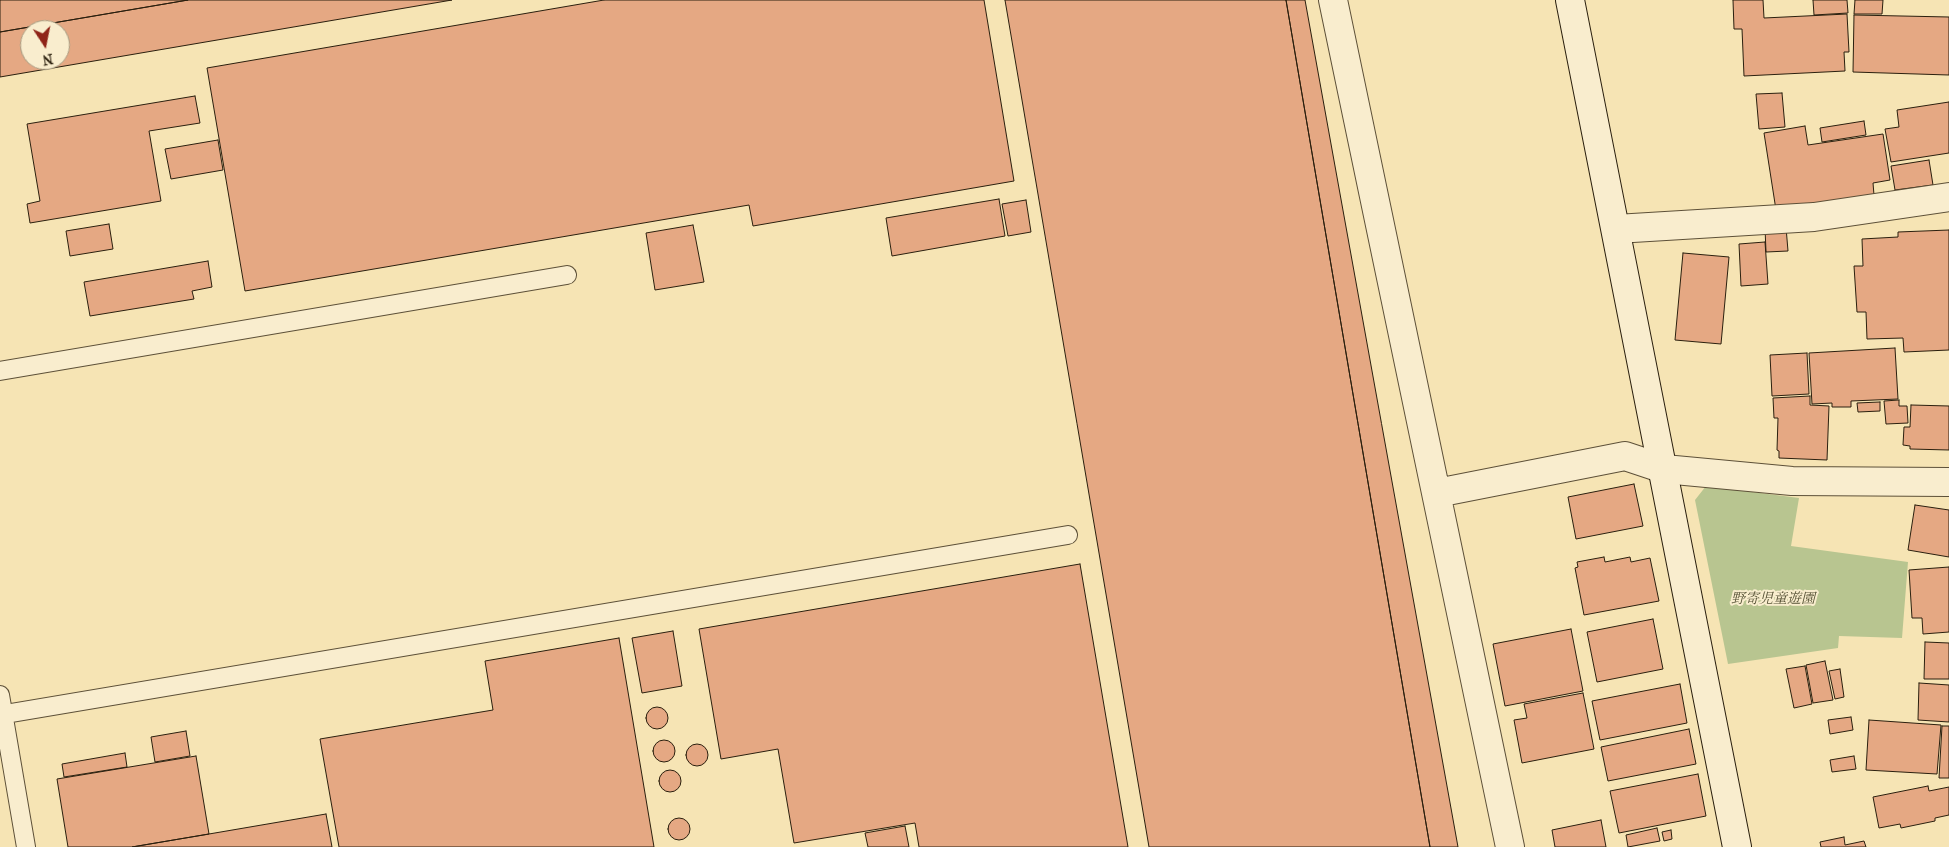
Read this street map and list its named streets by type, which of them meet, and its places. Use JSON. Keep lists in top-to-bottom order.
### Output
{
  "parks": ["野寄児童遊園"],
  "north": "bottom"
}
